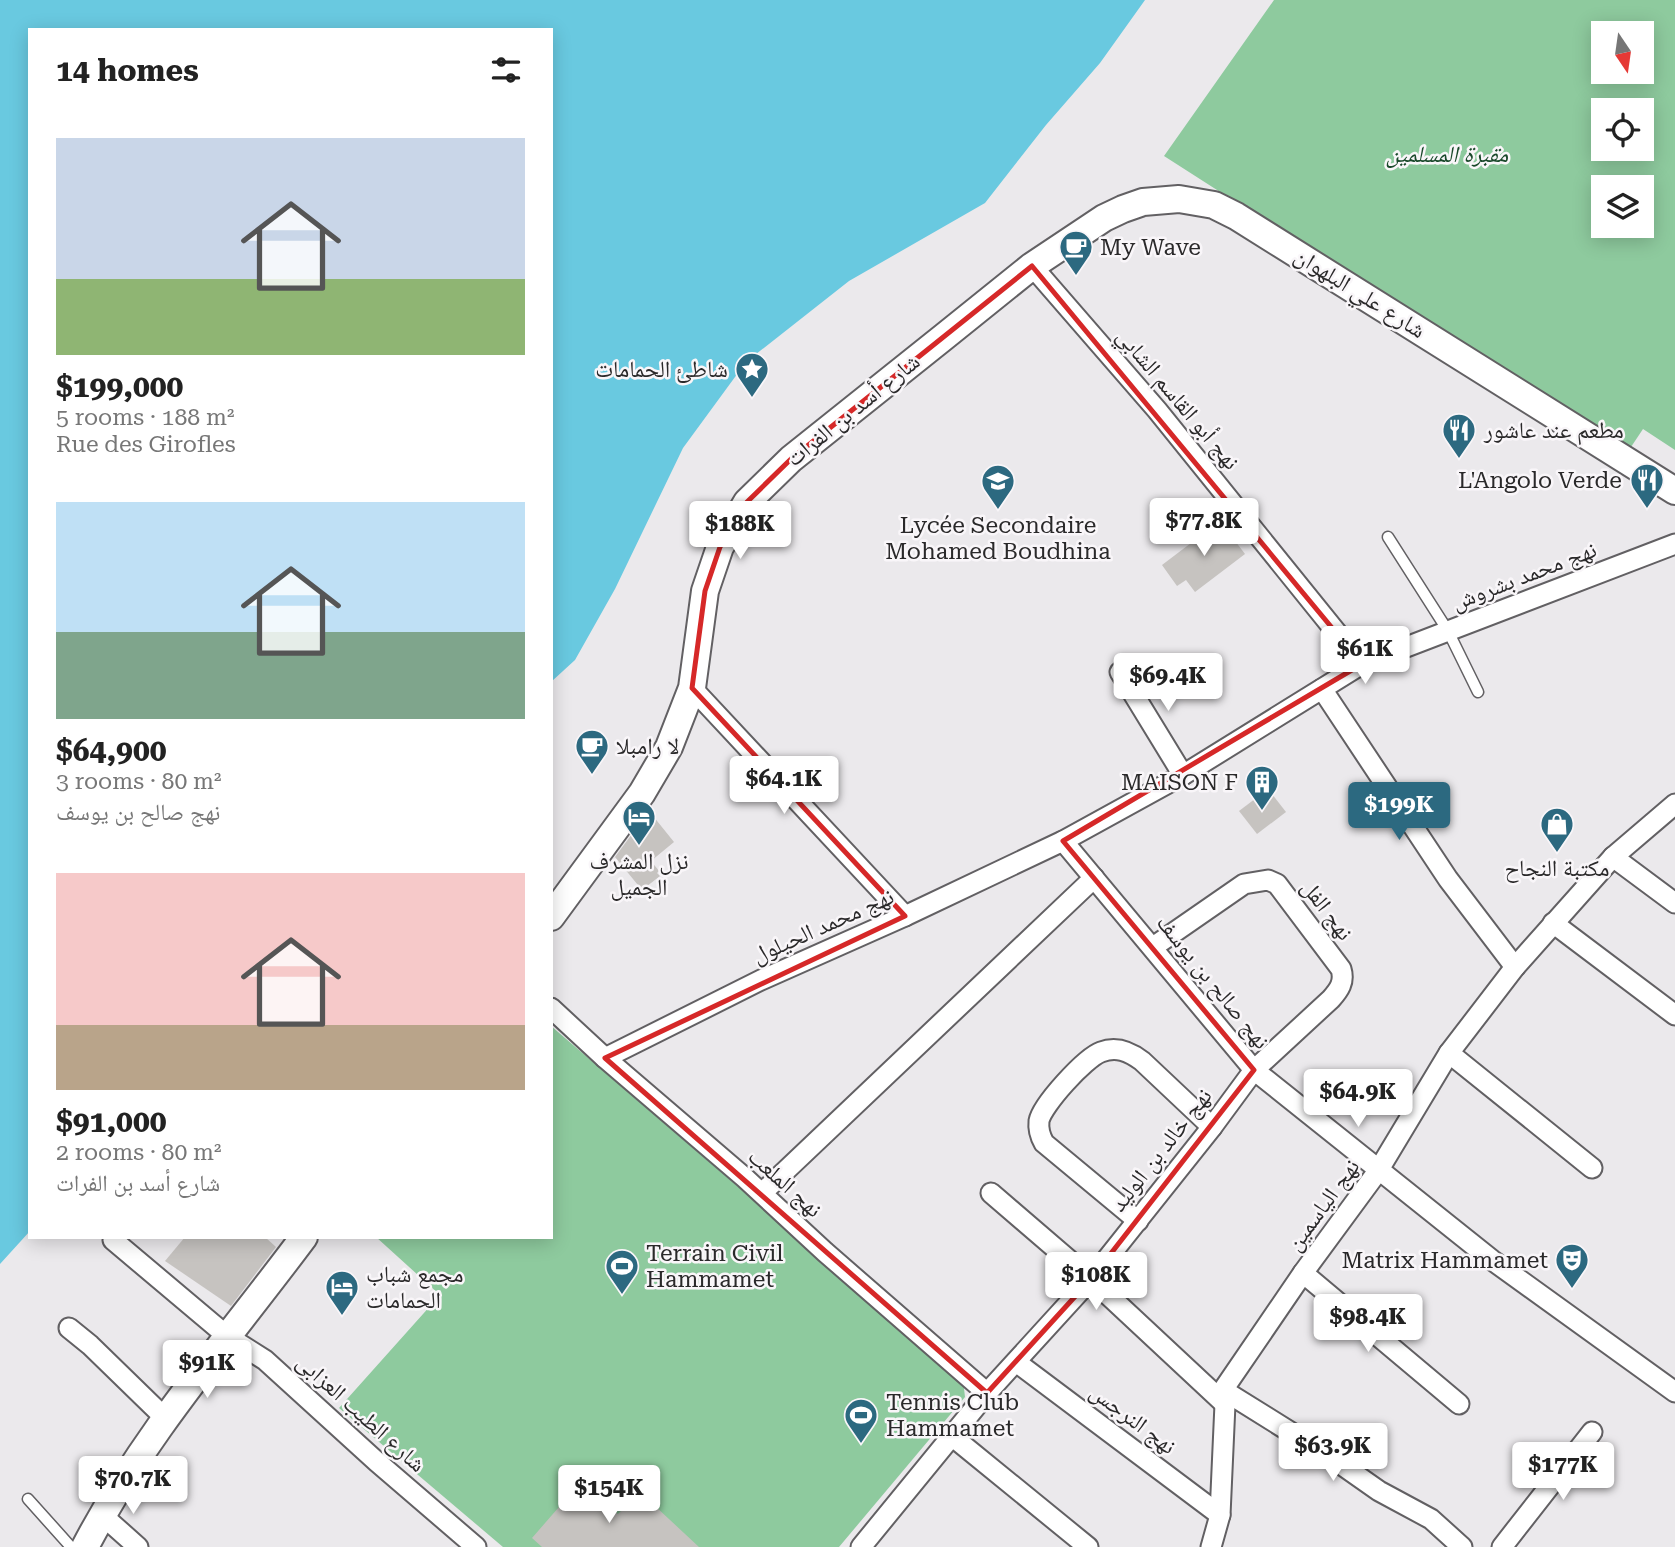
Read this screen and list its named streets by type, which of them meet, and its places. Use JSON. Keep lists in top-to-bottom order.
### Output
{
  "streets": {
    "street": [
      "شارع علي البلهوان",
      "نهج أبو القاسم الشابي",
      "شارع أسد بن الفرات",
      "نهج محمد بشروش",
      "نهج الفل",
      "نهج محمد الحيلول",
      "نهج صالح بن يوسف",
      "نهج خالد بن الوليد",
      "نهج الملعب",
      "نهج الياسمين",
      "شارع الطيب العزابى",
      "نهج النرجس"
    ]
  },
  "crossings": [
    ["شارع علي البلهوان", "نهج أبو القاسم الشابي"],
    ["شارع علي البلهوان", "شارع أسد بن الفرات"],
    ["نهج أبو القاسم الشابي", "شارع أسد بن الفرات"],
    ["نهج أبو القاسم الشابي", "نهج محمد بشروش"],
    ["نهج محمد بشروش", "نهج محمد الحيلول"],
    ["نهج محمد بشروش", "نهج صالح بن يوسف"],
    ["نهج الفل", "نهج صالح بن يوسف"],
    ["نهج الفل", "نهج خالد بن الوليد"],
    ["نهج محمد الحيلول", "نهج صالح بن يوسف"],
    ["نهج محمد الحيلول", "نهج الملعب"],
    ["نهج صالح بن يوسف", "نهج خالد بن الوليد"],
    ["نهج صالح بن يوسف", "نهج الياسمين"],
    ["نهج خالد بن الوليد", "نهج الملعب"],
    ["نهج خالد بن الوليد", "نهج النرجس"]
  ],
  "parks": ["مقبرة المسلمين"],
  "places": {
    "cafe": ["My Wave", "لا رامبلا"],
    "place": ["شاطئ الحمامات"],
    "restaurant": ["مطعم عند عاشور", "L'Angolo Verde"],
    "school or university": ["Lycée Secondaire Mohamed Boudhina"],
    "building": ["MAISON F"],
    "hotel": ["نزل المشرف الجميل", "مجمع شباب الحمامات"],
    "shop": ["مكتبة النجاح"],
    "theatre": ["Matrix Hammamet"],
    "sports": ["Terrain Civil Hammamet", "Tennis Club Hammamet"]
  },
  "north": "bottom",
  "page": {
    "heading": "14 homes",
    "list": [
      {
        "name": "$199,000",
        "note": "5 rooms · 188 m² · Rue des Girofles"
      },
      {
        "name": "$64,900",
        "note": "3 rooms · 80 m² · نهج صالح بن يوسف"
      },
      {
        "name": "$91,000",
        "note": "2 rooms · 80 m² · شارع أسد بن الفرات"
      }
    ],
    "price": [
      "$77.8K",
      "$188K",
      "$61K",
      "$69.4K",
      "$64.1K",
      "$199K",
      "$64.9K",
      "$108K",
      "$98.4K",
      "$91K",
      "$63.9K",
      "$177K",
      "$70.7K",
      "$154K"
    ]
  }
}
